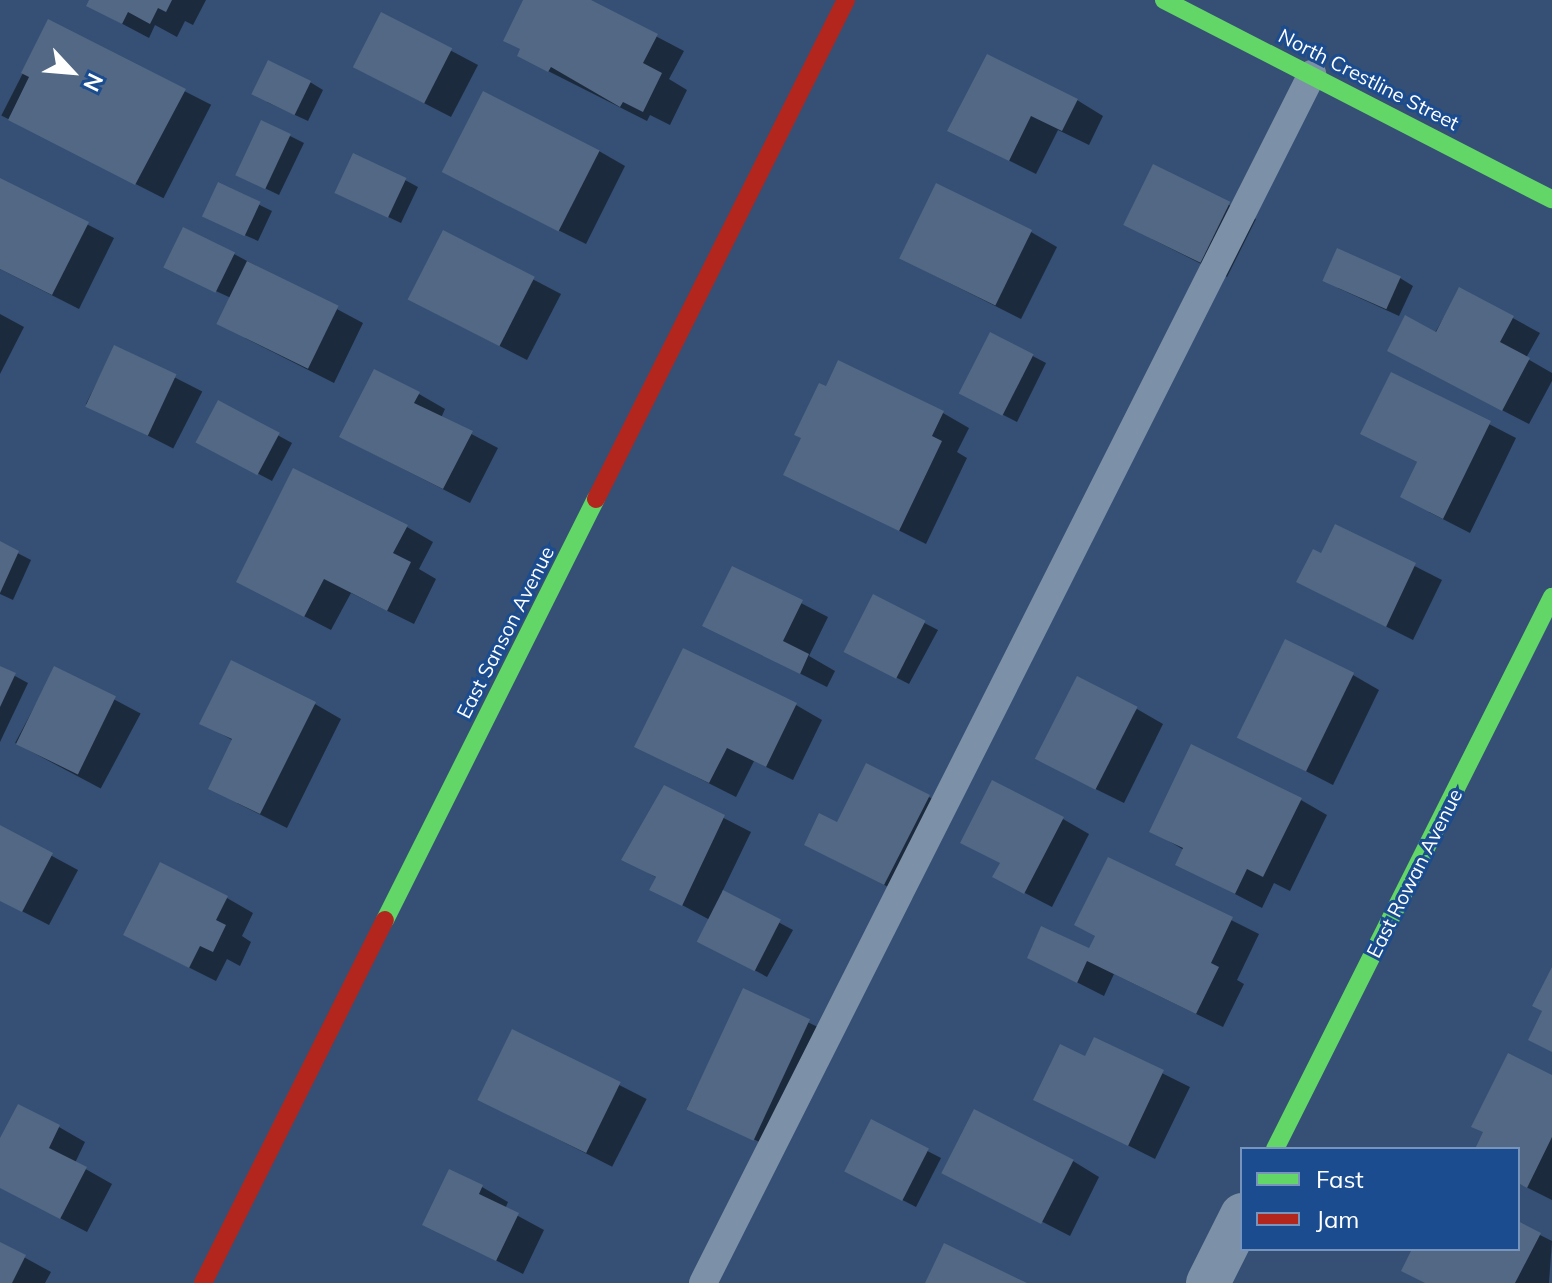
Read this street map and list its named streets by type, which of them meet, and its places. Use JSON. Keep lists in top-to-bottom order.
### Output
{
  "streets": {
    "street": ["North Crestline Street", "East Sanson Avenue", "East Rowan Avenue"]
  },
  "legend": ["Fast", "Jam"],
  "north": "bottom right"
}
